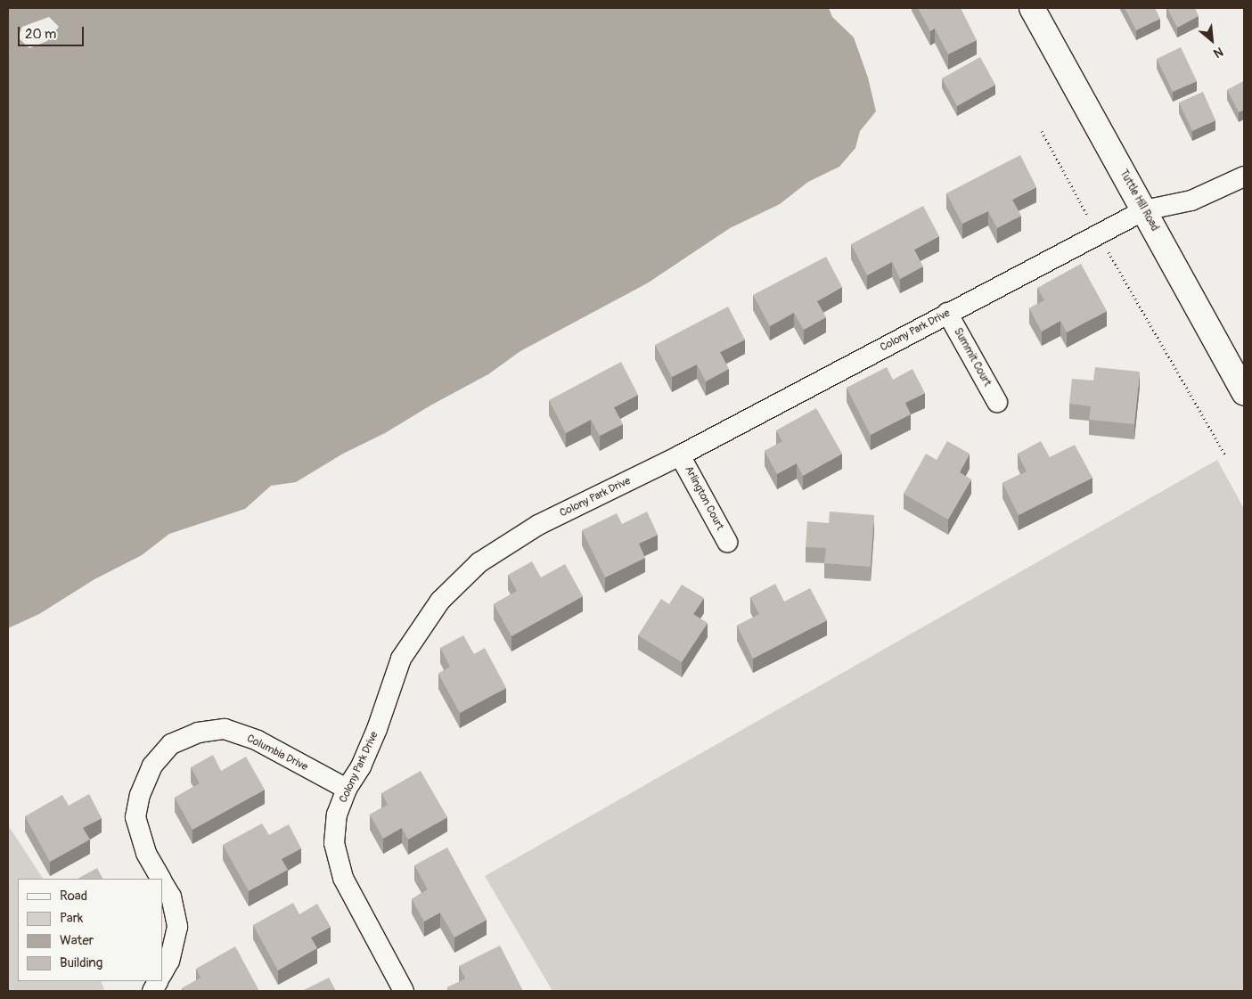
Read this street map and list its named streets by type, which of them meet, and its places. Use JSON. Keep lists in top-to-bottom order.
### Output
{
  "streets": {
    "main road": ["Tuttle Hill Road"],
    "street": [
      "Colony Park Drive",
      "Summit Court",
      "Arlington Court",
      "Columbia Drive"
    ]
  },
  "crossings": [
    ["Tuttle Hill Road", "Colony Park Drive"],
    ["Colony Park Drive", "Summit Court"],
    ["Colony Park Drive", "Arlington Court"],
    ["Colony Park Drive", "Columbia Drive"]
  ],
  "legend": [
    "Road",
    "Park",
    "Water",
    "Building"
  ],
  "scale_bar": "20 m",
  "north": "bottom right"
}
